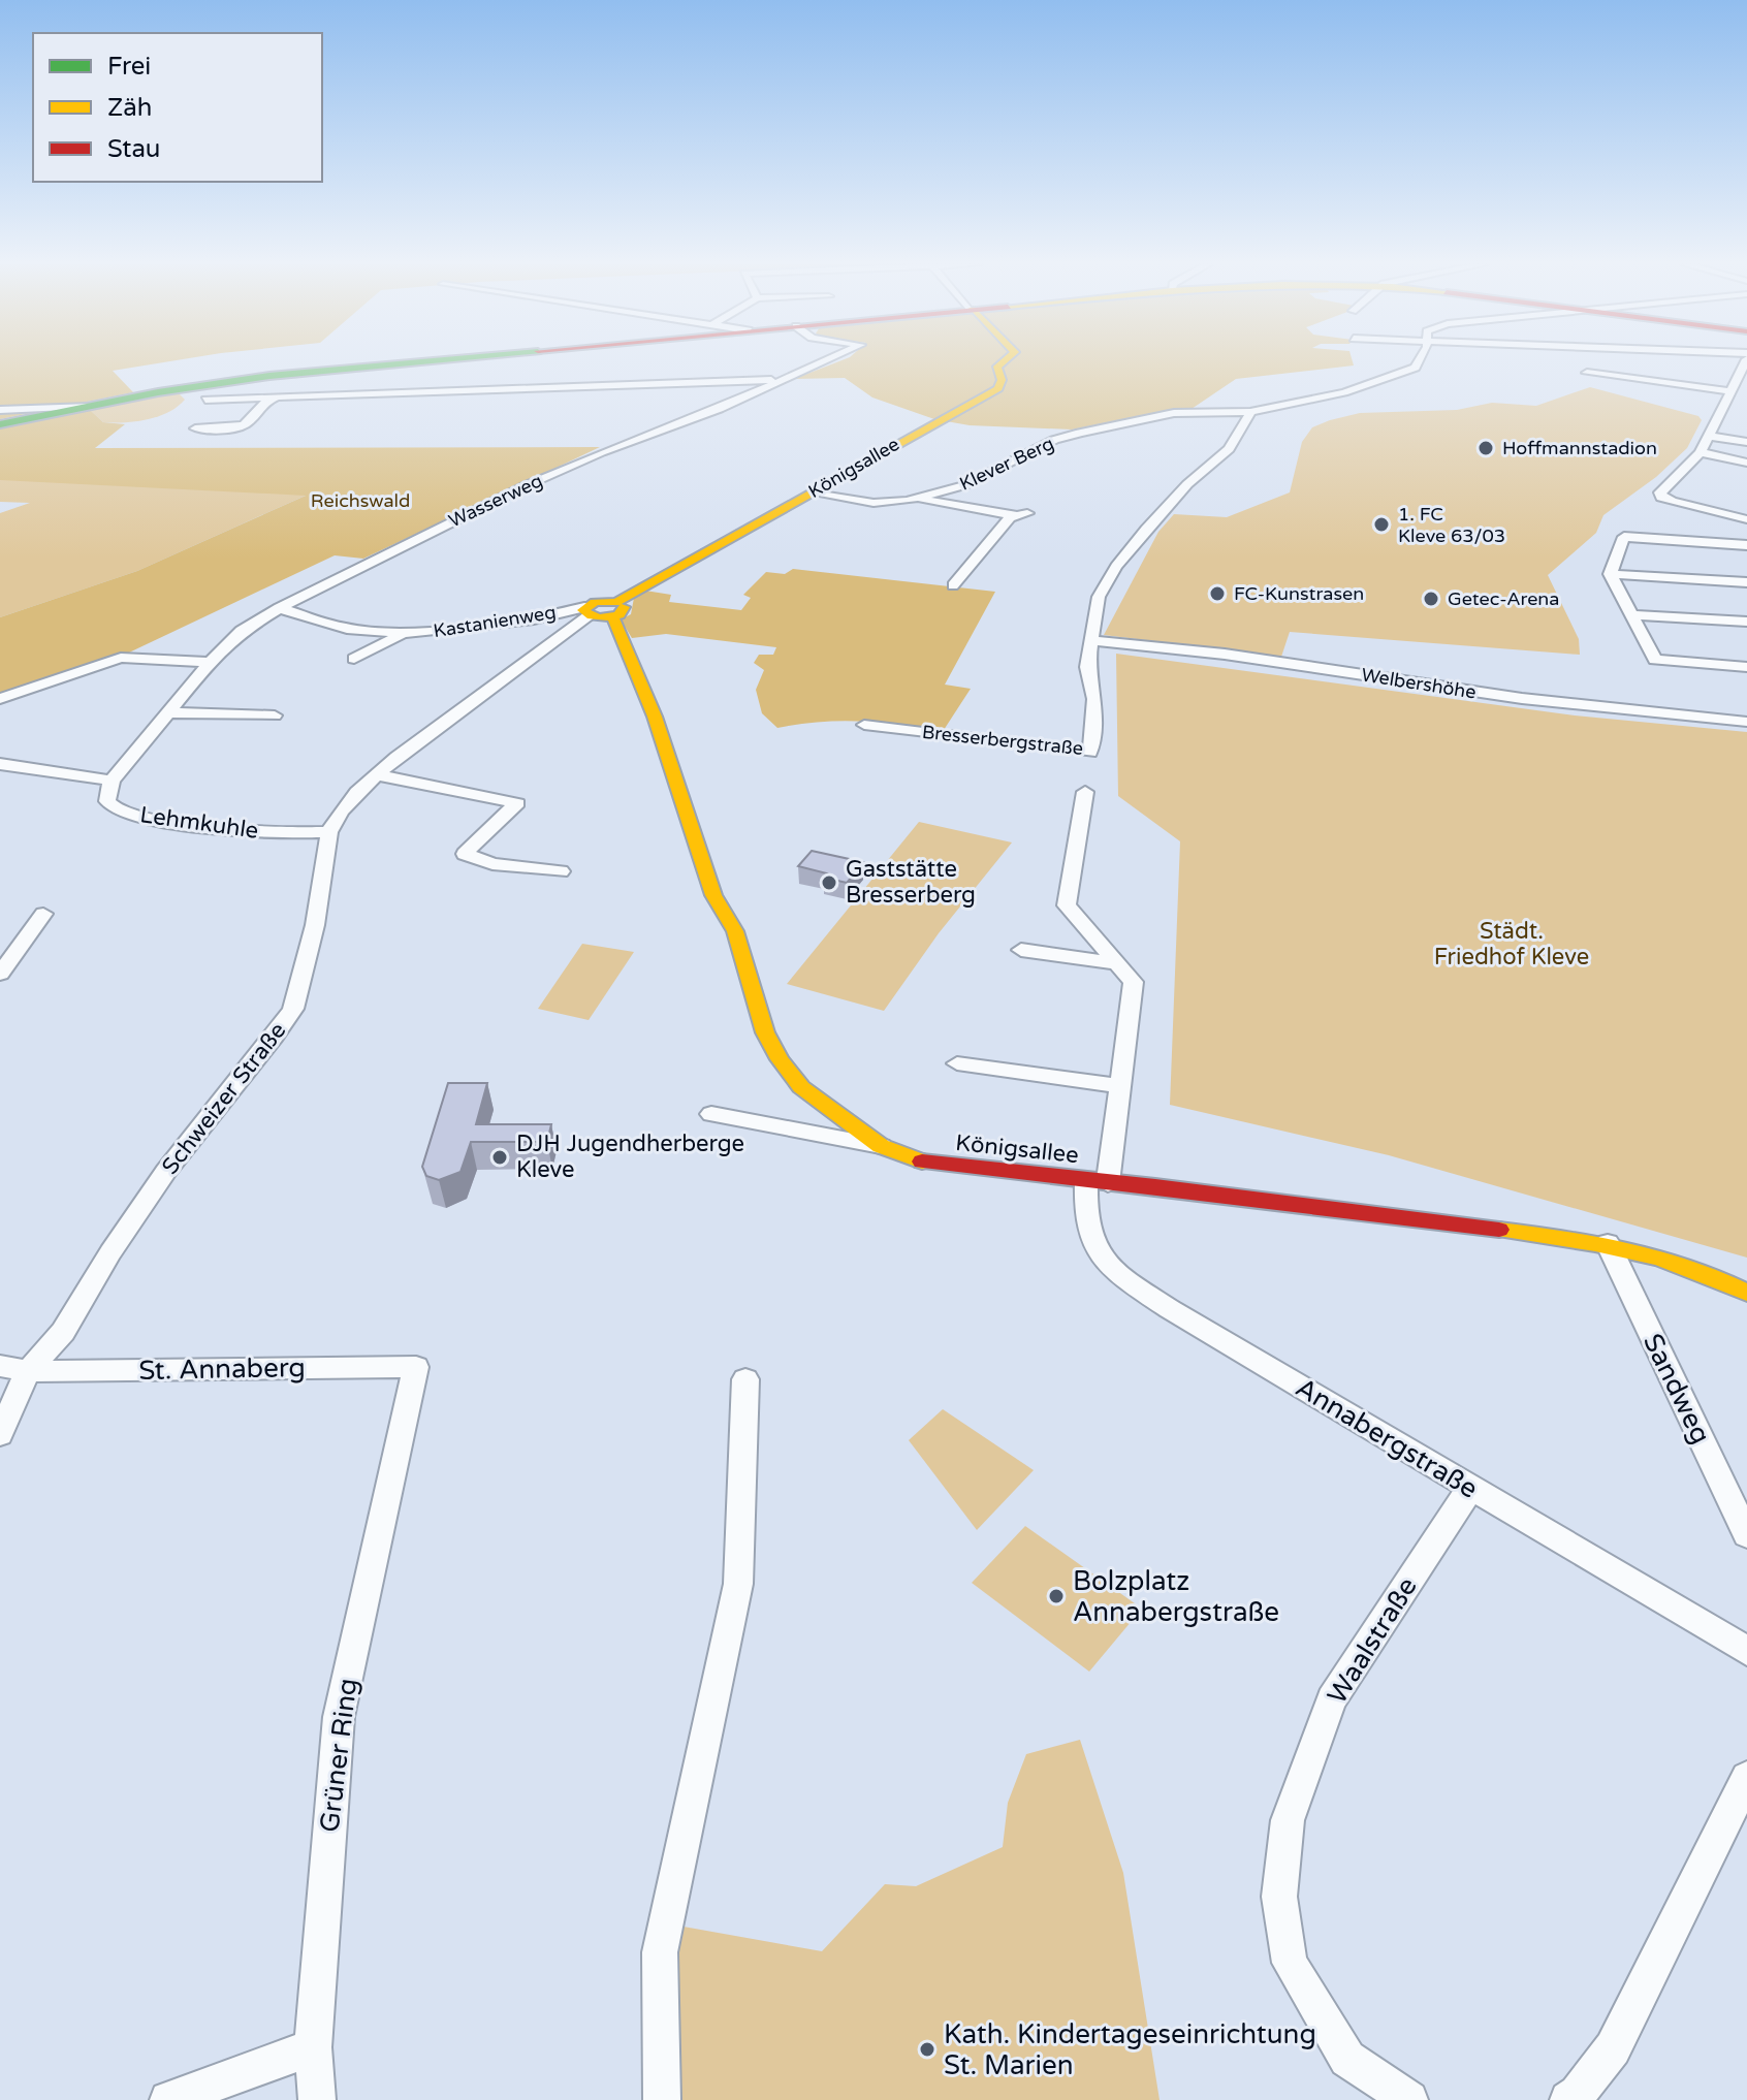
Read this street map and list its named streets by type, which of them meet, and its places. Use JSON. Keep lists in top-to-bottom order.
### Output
{
  "streets": {
    "main road": ["Königsallee"],
    "street": [
      "Klever Berg",
      "Wasserweg",
      "Kastanienweg",
      "Welbershöhe",
      "Bresserbergstraße",
      "Lehmkuhle",
      "Schweizer Straße",
      "St. Annaberg",
      "Sandweg",
      "Annabergstraße",
      "Waalstraße",
      "Grüner Ring"
    ]
  },
  "crossings": [
    ["Klever Berg", "Königsallee"],
    ["Klever Berg", "Bresserbergstraße"],
    ["Königsallee", "Kastanienweg"],
    ["Königsallee", "Bresserbergstraße"],
    ["Königsallee", "Schweizer Straße"],
    ["Königsallee", "Sandweg"],
    ["Königsallee", "Annabergstraße"],
    ["Wasserweg", "Kastanienweg"],
    ["Wasserweg", "Lehmkuhle"],
    ["Kastanienweg", "Schweizer Straße"],
    ["Welbershöhe", "Bresserbergstraße"],
    ["Bresserbergstraße", "Annabergstraße"],
    ["Lehmkuhle", "Schweizer Straße"],
    ["Schweizer Straße", "St. Annaberg"],
    ["St. Annaberg", "Grüner Ring"],
    ["Annabergstraße", "Waalstraße"]
  ],
  "parks": ["Reichswald", "Städt. Friedhof Kleve"],
  "places": [
    "Hoffmannstadion",
    "1. FC Kleve 63/03",
    "FC-Kunstrasen",
    "Getec-Arena",
    "Gaststätte Bresserberg",
    "DJH Jugendherberge Kleve",
    "Bolzplatz Annabergstraße",
    "Kath. Kindertageseinrichtung St. Marien"
  ],
  "legend": ["Frei", "Zäh", "Stau"]
}
